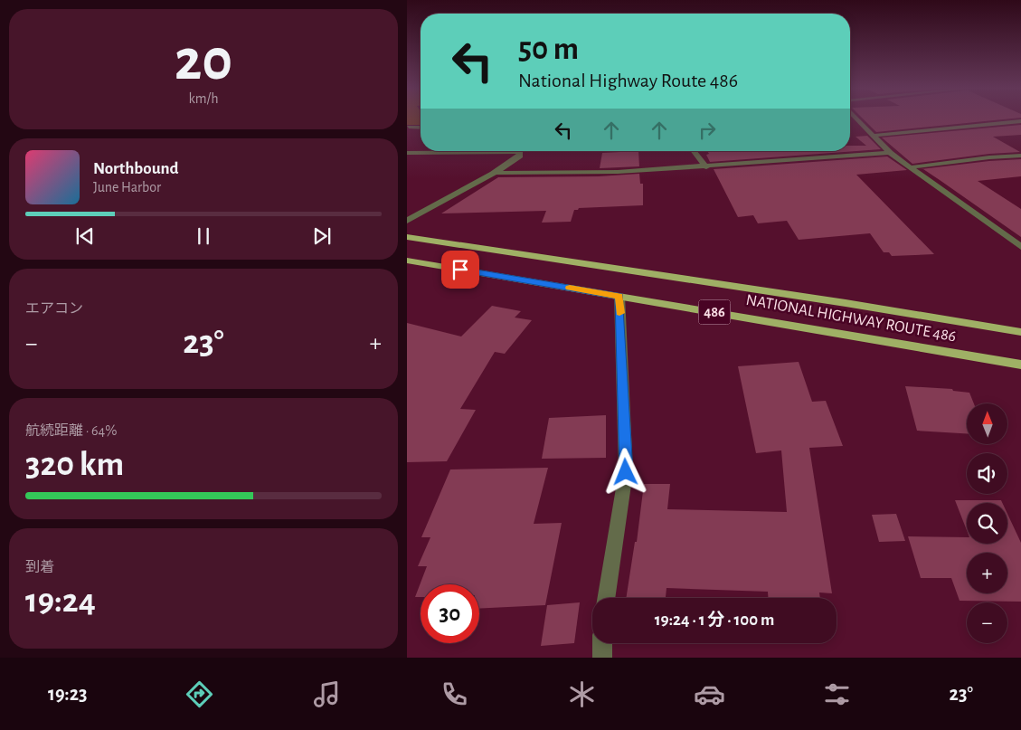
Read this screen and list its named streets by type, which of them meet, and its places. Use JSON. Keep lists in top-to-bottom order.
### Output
{
  "streets": {
    "highway": ["486", "NATIONAL HIGHWAY ROUTE 486"]
  },
  "north": "top",
  "page": {
    "tile": [
      ["20", "km/h"],
      "エアコン",
      ["航続距離 · 64%", "320 km"],
      ["到着", "19:24"]
    ],
    "turn": ["50 m", "National Highway Route 486"],
    "song": ["Northbound", "June Harbor"],
    "heat": ["−", "23°", "+"],
    "map_buttons": ["+", "−"],
    "limit": "30",
    "trip": "19:24 · 1 分 · 100 m",
    "tabs": ["19:23", "23°"]
  }
}
